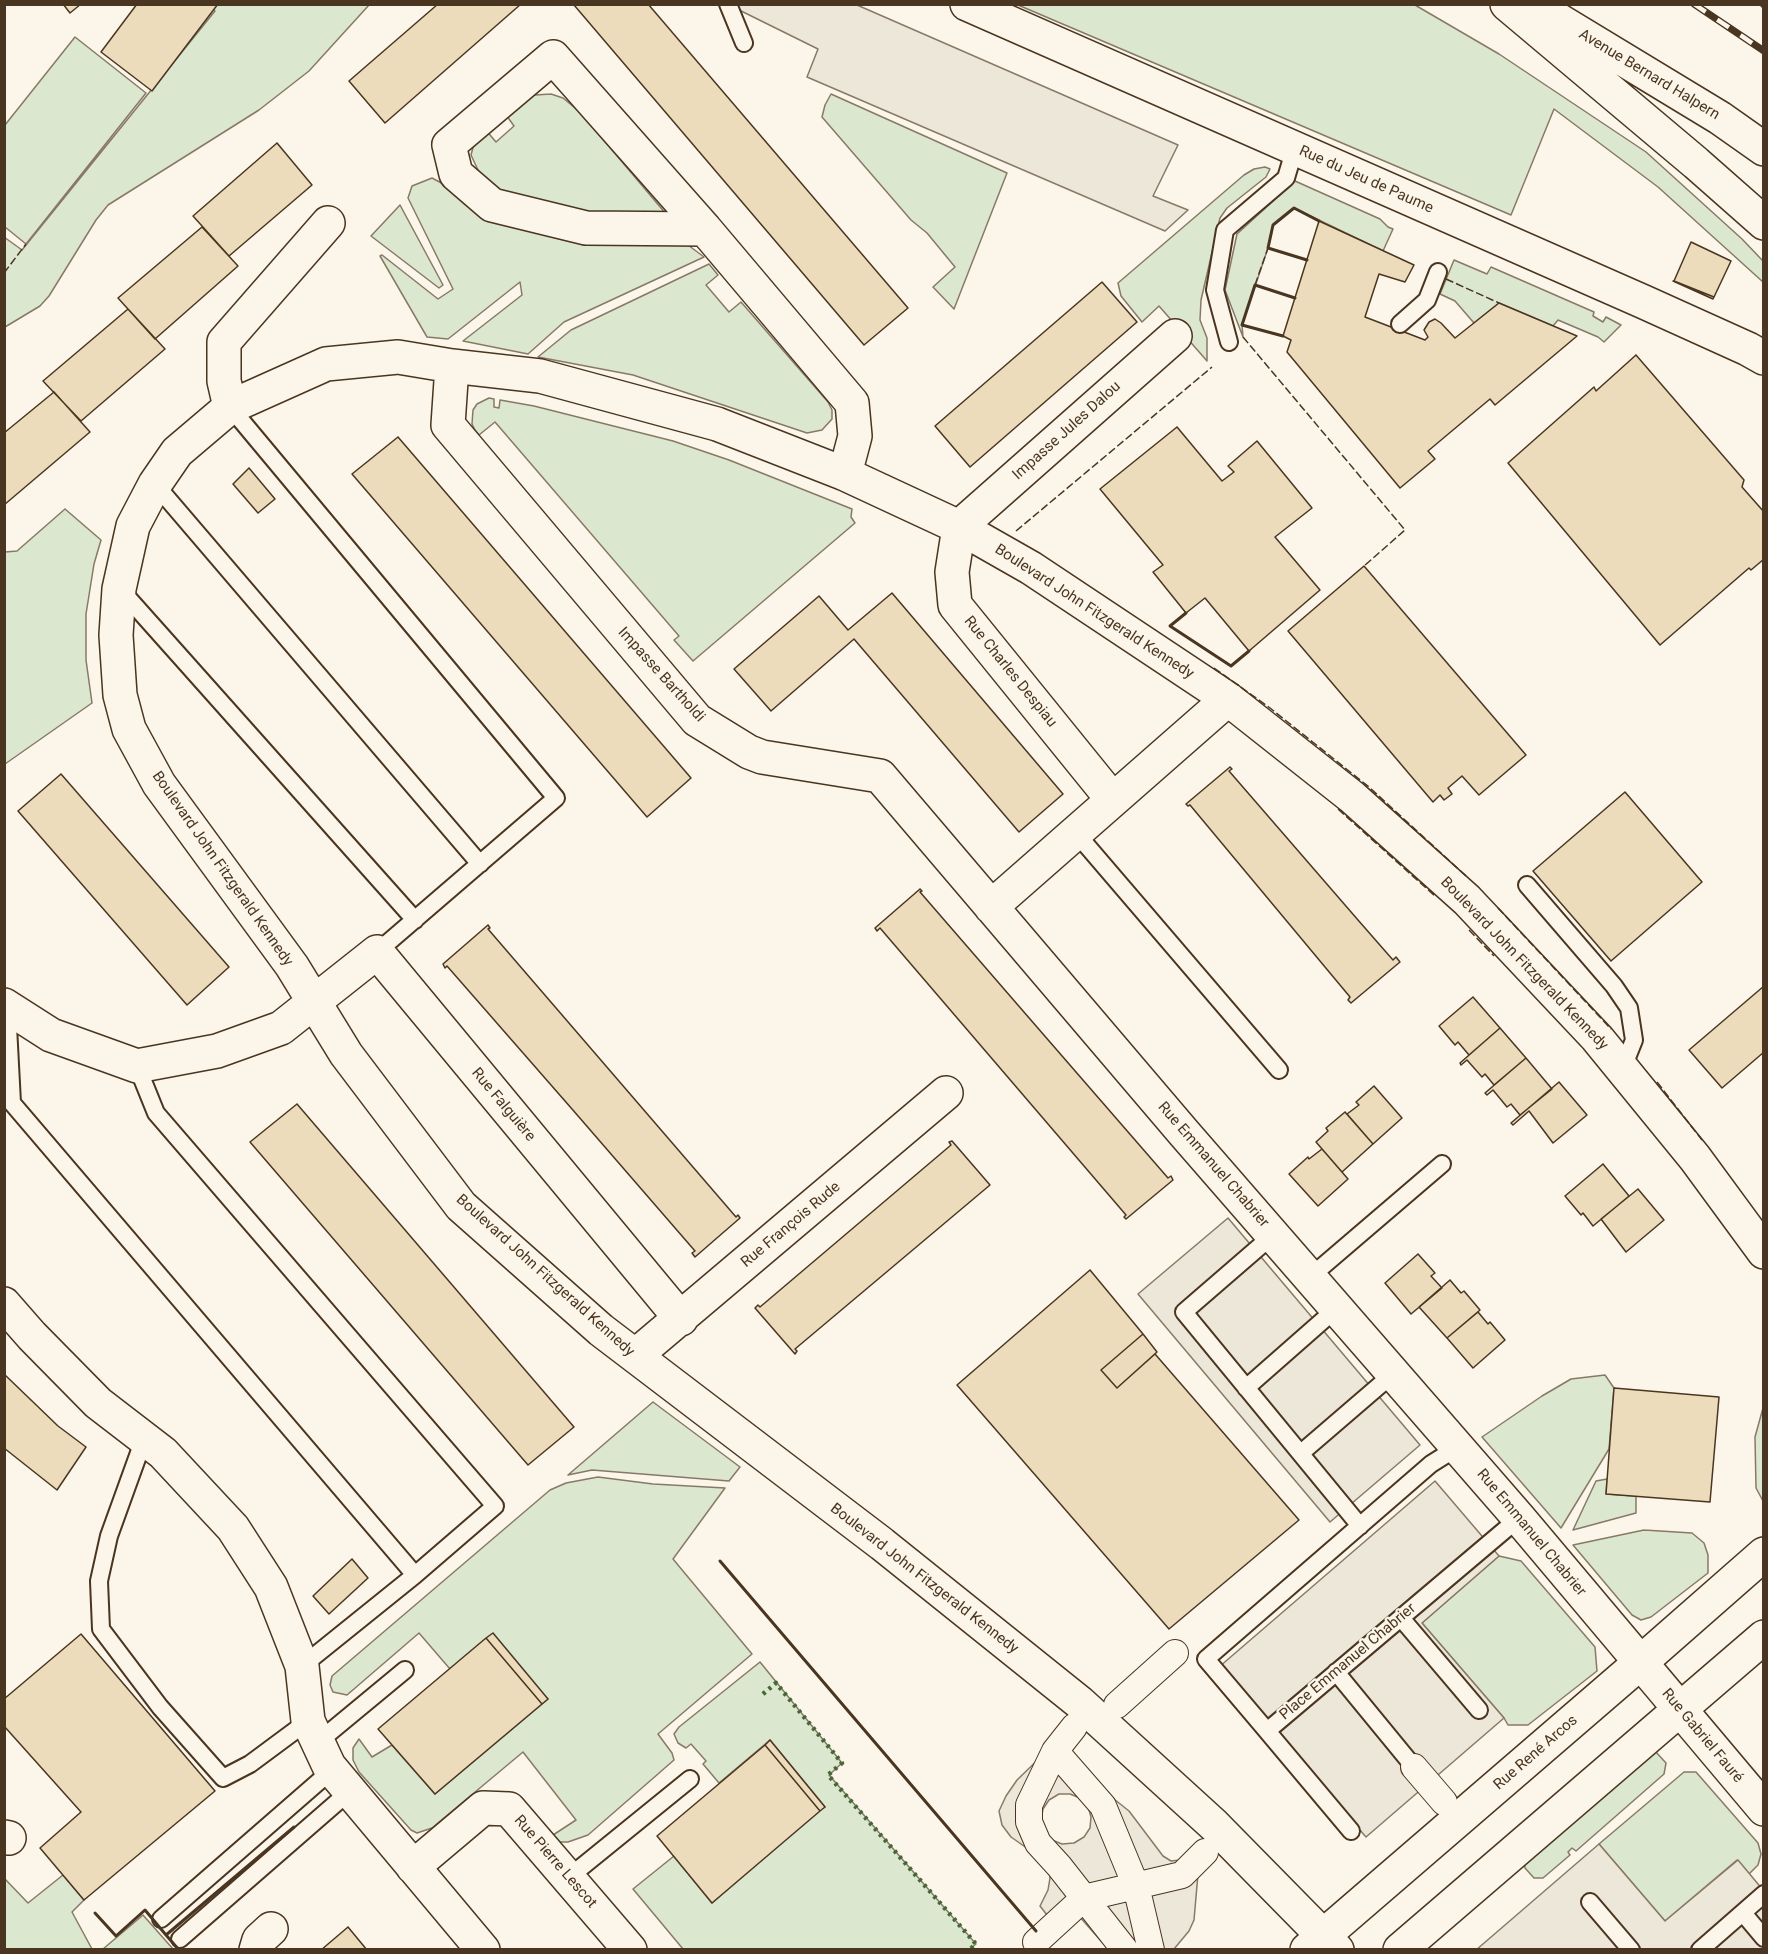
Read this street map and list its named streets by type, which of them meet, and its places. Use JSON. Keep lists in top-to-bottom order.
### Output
{
  "streets": {
    "main road": [
      "Avenue Bernard Halpern",
      "Rue du Jeu de Paume",
      "Impasse Jules Dalou",
      "Boulevard John Fitzgerald Kennedy",
      "Rue Charles Despiau",
      "Impasse Bartholdi",
      "Rue Falguière",
      "Rue Emmanuel Chabrier",
      "Rue François Rude",
      "Rue Gabriel Fauré",
      "Rue René Arcos",
      "Rue Pierre Lescot"
    ],
    "lane": ["Place Emmanuel Chabrier"]
  },
  "crossings": [
    ["Impasse Jules Dalou", "Boulevard John Fitzgerald Kennedy"],
    ["Impasse Jules Dalou", "Rue Charles Despiau"],
    ["Boulevard John Fitzgerald Kennedy", "Rue Charles Despiau"],
    ["Boulevard John Fitzgerald Kennedy", "Impasse Bartholdi"],
    ["Boulevard John Fitzgerald Kennedy", "Rue François Rude"],
    ["Boulevard John Fitzgerald Kennedy", "Rue René Arcos"],
    ["Impasse Bartholdi", "Rue Emmanuel Chabrier"],
    ["Rue Falguière", "Rue François Rude"],
    ["Rue Emmanuel Chabrier", "Place Emmanuel Chabrier"],
    ["Rue Emmanuel Chabrier", "Rue Gabriel Fauré"],
    ["Rue Emmanuel Chabrier", "Rue René Arcos"],
    ["Rue Gabriel Fauré", "Rue René Arcos"]
  ]
}
